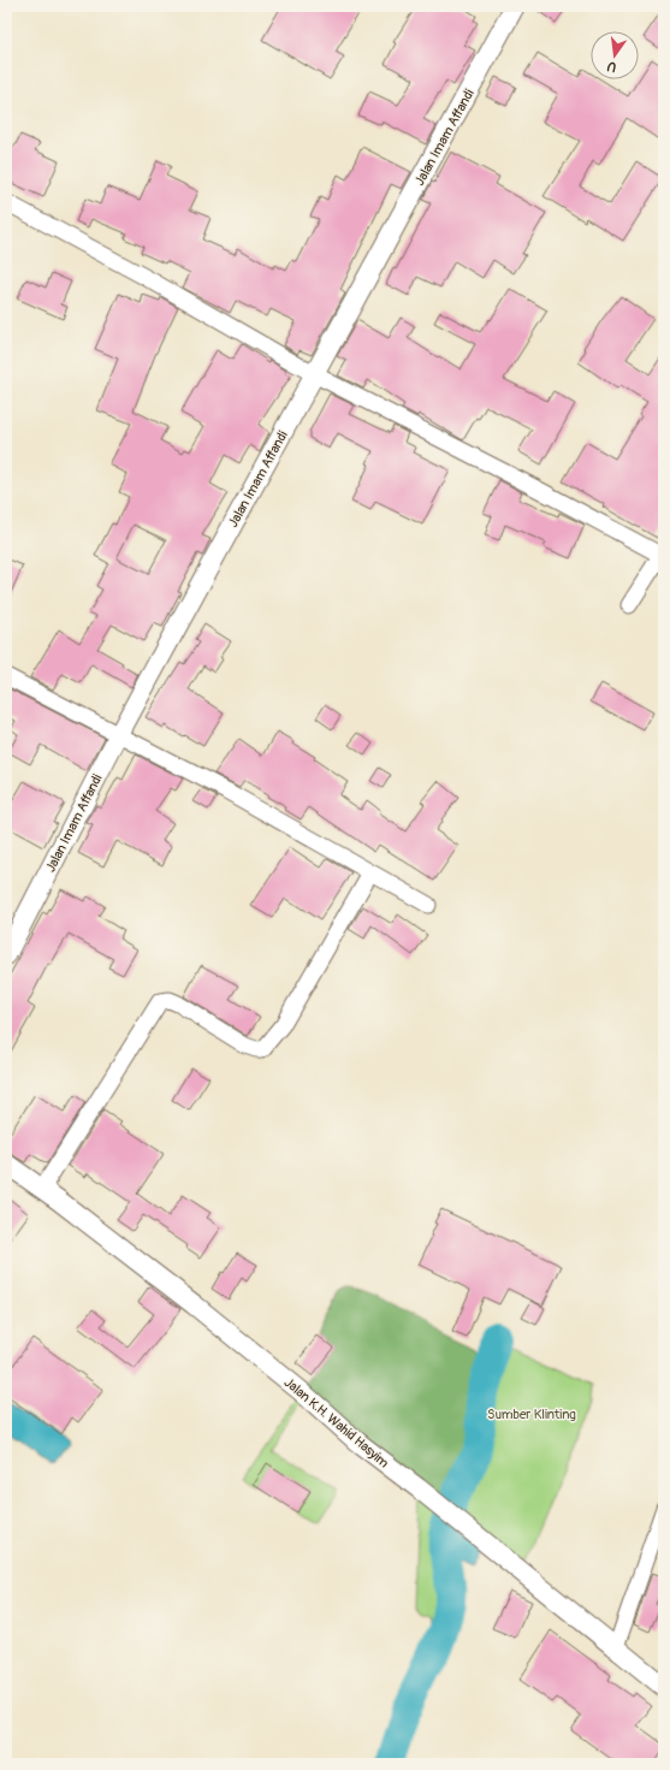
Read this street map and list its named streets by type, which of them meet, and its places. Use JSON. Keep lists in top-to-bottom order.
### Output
{
  "streets": {
    "street": ["Jalan Imam Affandi", "Jalan K.H. Wahid Hasyim"]
  },
  "parks": ["Sumber Klinting"],
  "north": "bottom"
}
